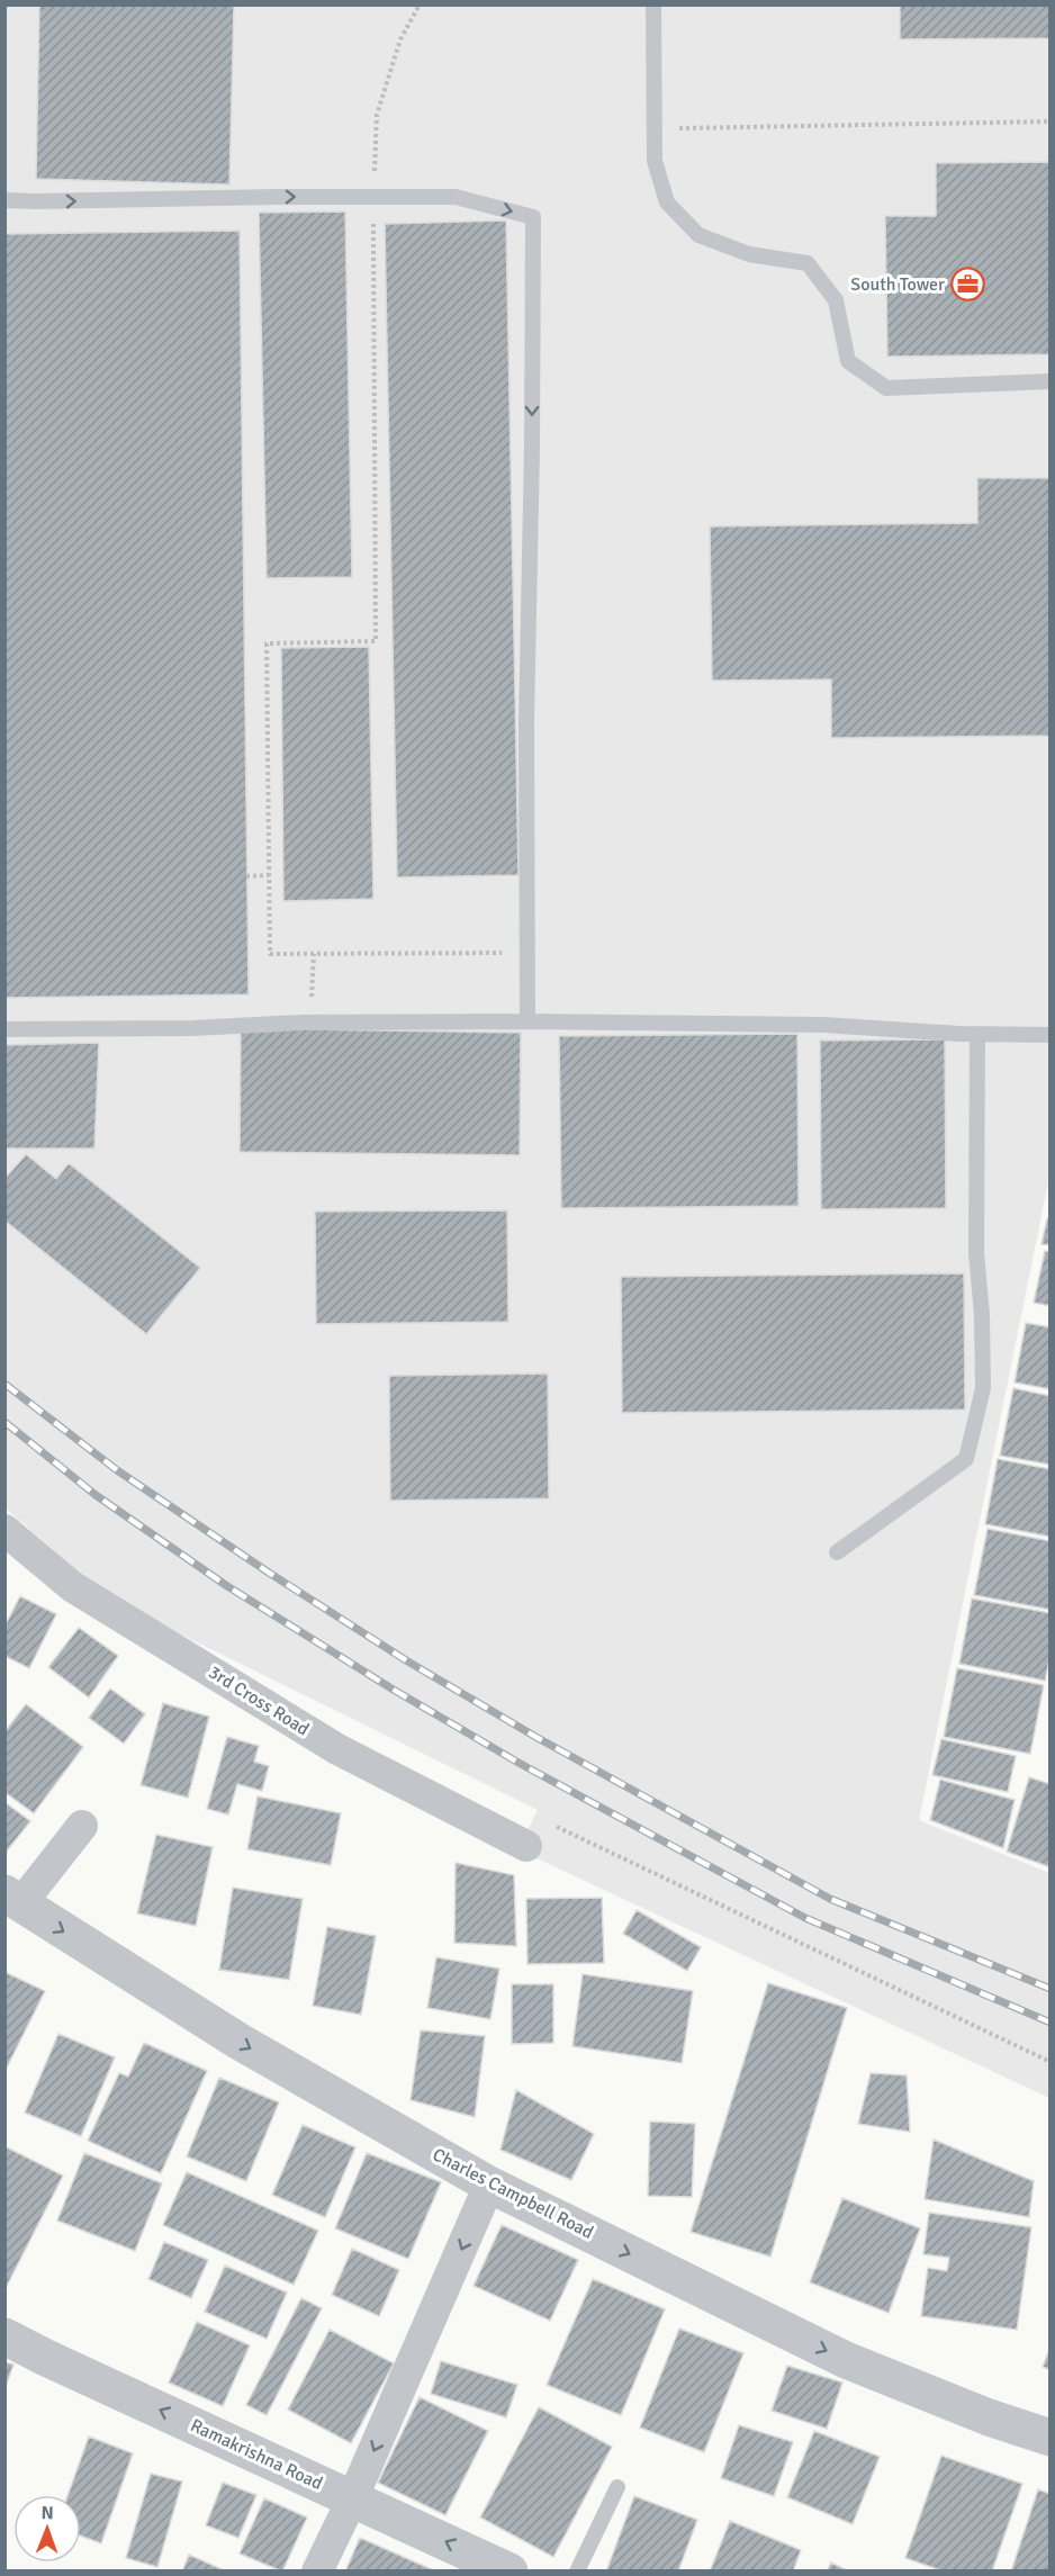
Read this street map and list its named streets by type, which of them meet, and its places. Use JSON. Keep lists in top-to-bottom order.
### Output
{
  "streets": {
    "street": ["3rd Cross Road", "Charles Campbell Road", "Ramakrishna Road"]
  },
  "one_way": ["Charles Campbell Road", "Ramakrishna Road"],
  "places": {
    "office": ["South Tower"]
  },
  "north": "top"
}
